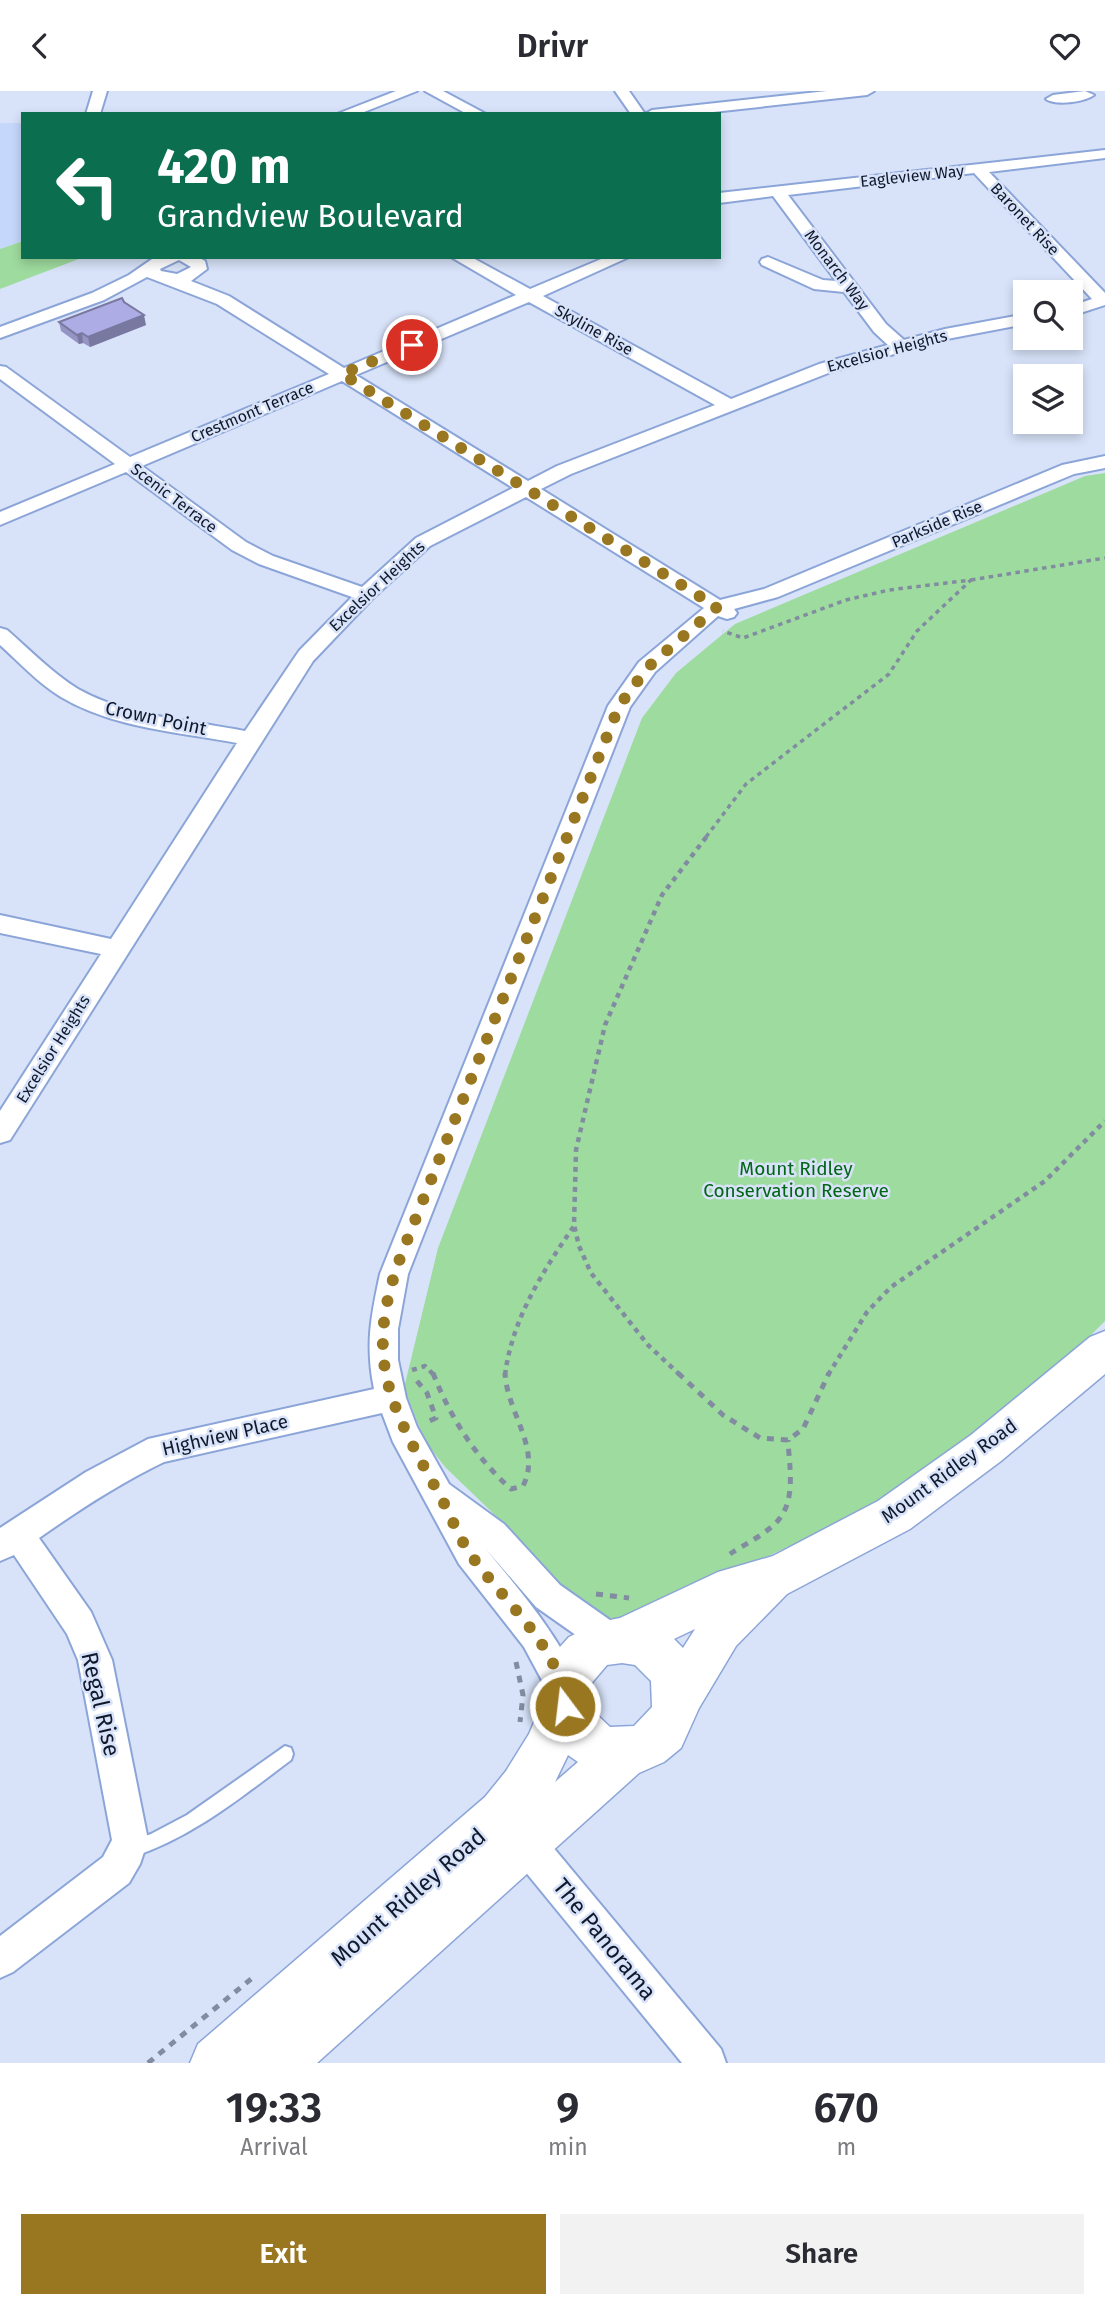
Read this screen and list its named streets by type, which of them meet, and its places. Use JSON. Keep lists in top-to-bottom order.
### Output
{
  "streets": {
    "street": [
      "Eagleview Way",
      "Baronet Rise",
      "Monarch Way",
      "Skyline Rise",
      "Excelsior Heights",
      "Crestmont Terrace",
      "Scenic Terrace",
      "Parkside Rise",
      "Crown Point",
      "Highview Place",
      "Mount Ridley Road",
      "Regal Rise",
      "The Panorama"
    ]
  },
  "crossings": [
    ["Eagleview Way", "Baronet Rise"],
    ["Eagleview Way", "Monarch Way"],
    ["Monarch Way", "Excelsior Heights"],
    ["Skyline Rise", "Excelsior Heights"],
    ["Skyline Rise", "Crestmont Terrace"],
    ["Excelsior Heights", "Scenic Terrace"],
    ["Excelsior Heights", "Crown Point"],
    ["Crestmont Terrace", "Scenic Terrace"],
    ["Parkside Rise", "Highview Place"],
    ["Parkside Rise", "Mount Ridley Road"],
    ["Highview Place", "Regal Rise"],
    ["Mount Ridley Road", "The Panorama"]
  ],
  "parks": ["Mount Ridley Conservation Reserve"],
  "page": {
    "header": "Drivr",
    "turn": ["420 m", "Grandview Boulevard"],
    "eta": [
      "19:33",
      "Arrival",
      "9",
      "min",
      "670",
      "m"
    ],
    "buttons": ["Exit", "Share"]
  }
}
